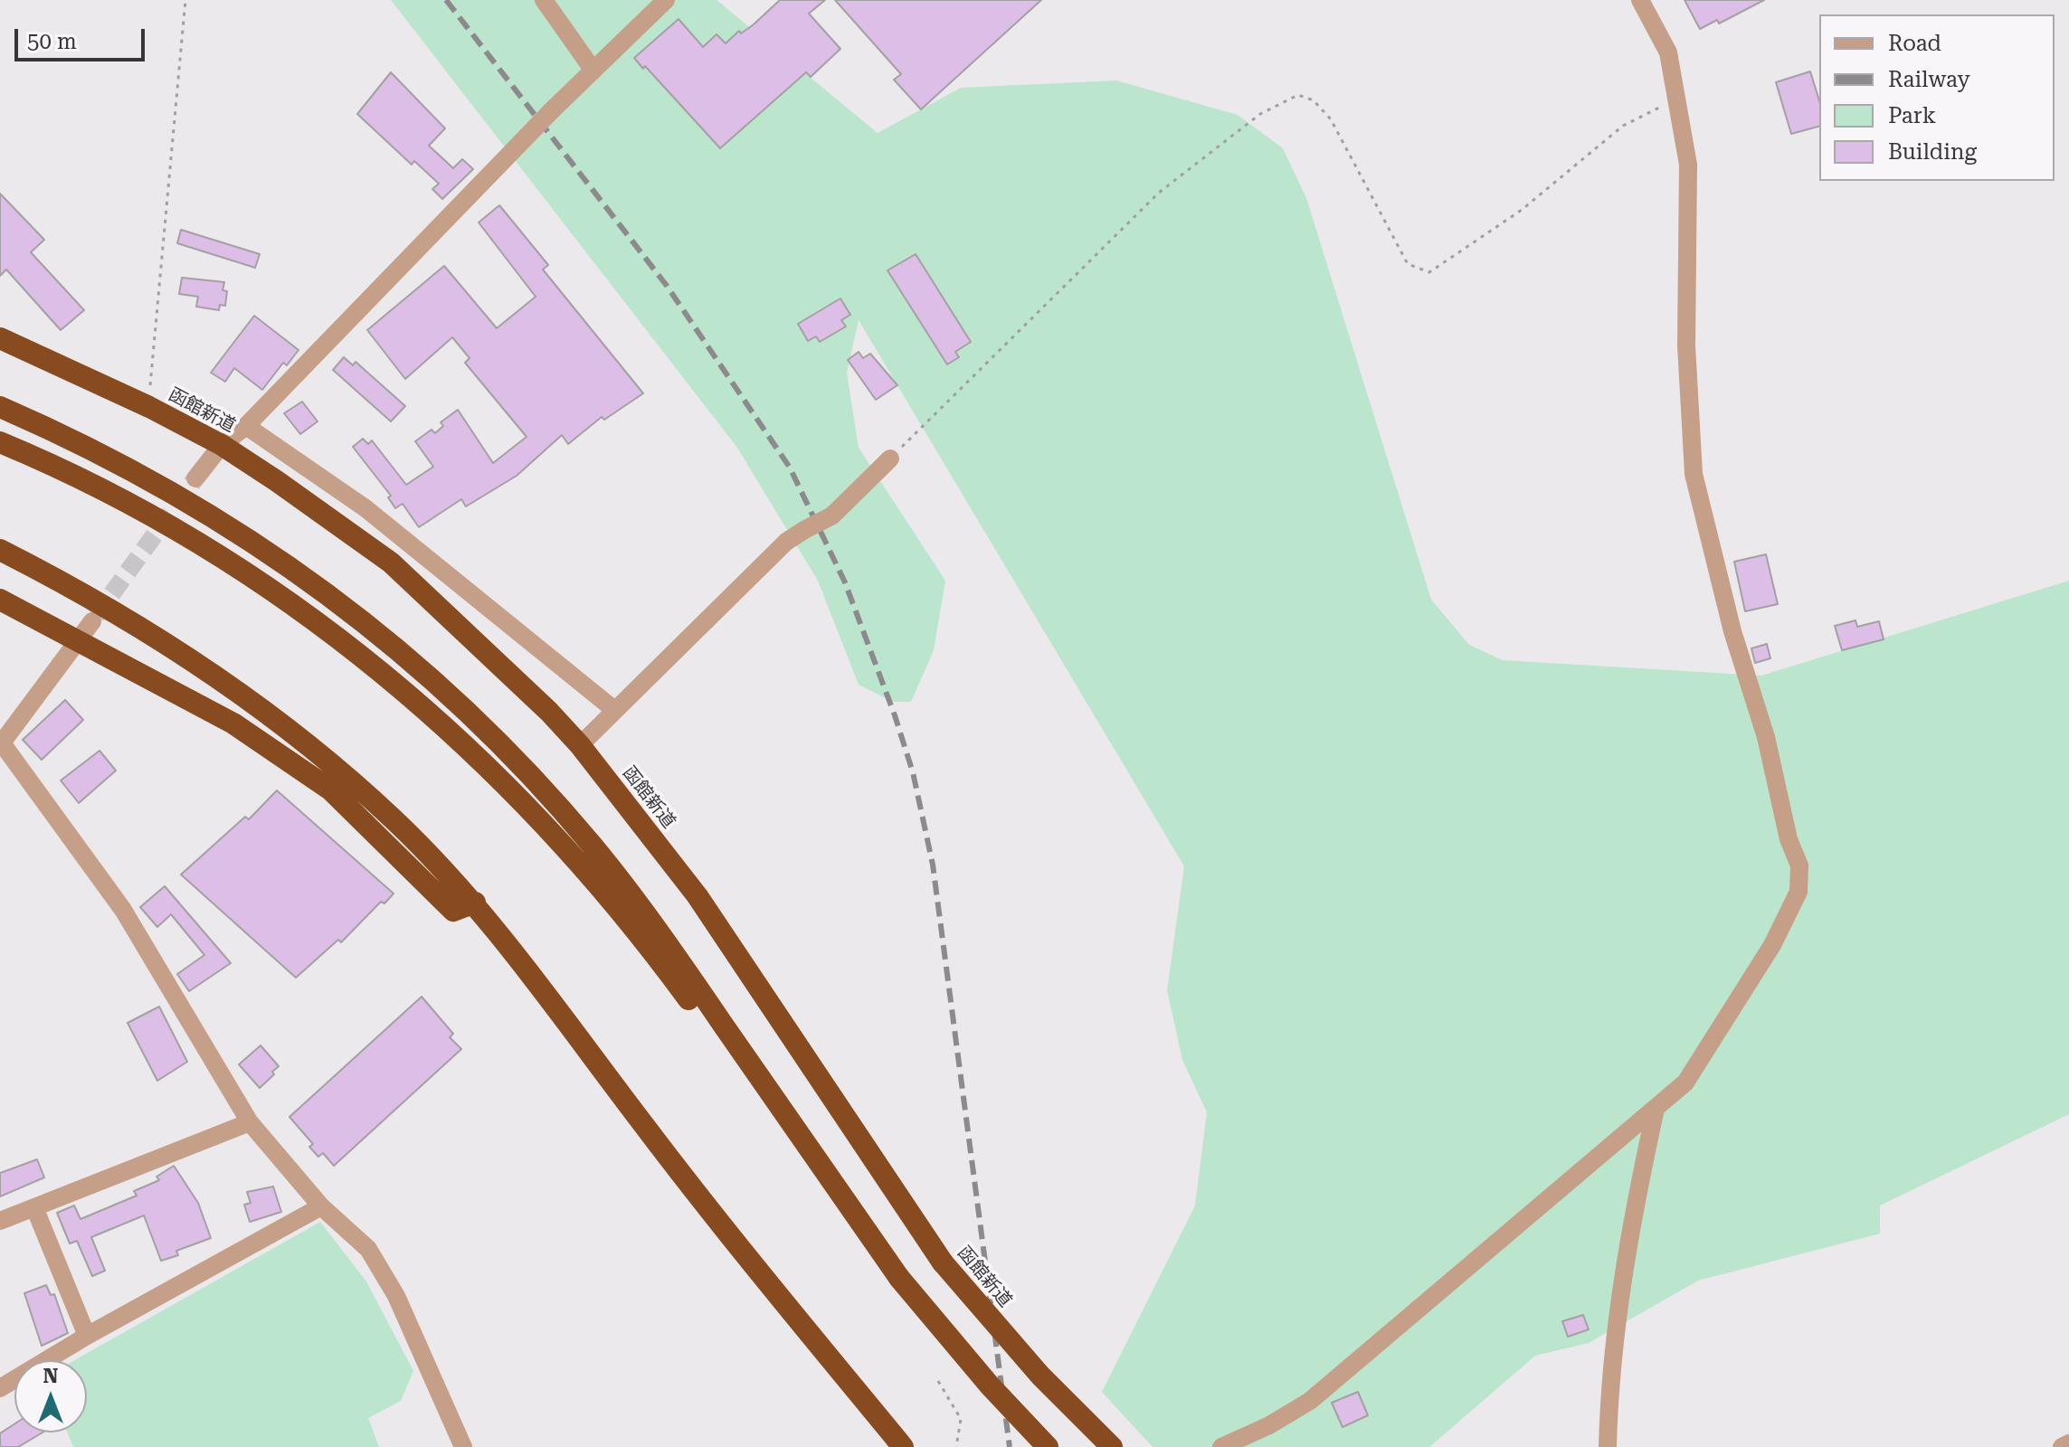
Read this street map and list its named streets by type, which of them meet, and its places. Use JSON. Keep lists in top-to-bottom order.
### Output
{
  "streets": {
    "highway": ["函館新道"]
  },
  "legend": [
    "Road",
    "Railway",
    "Park",
    "Building"
  ],
  "scale_bar": "50 m",
  "north": "top"
}
